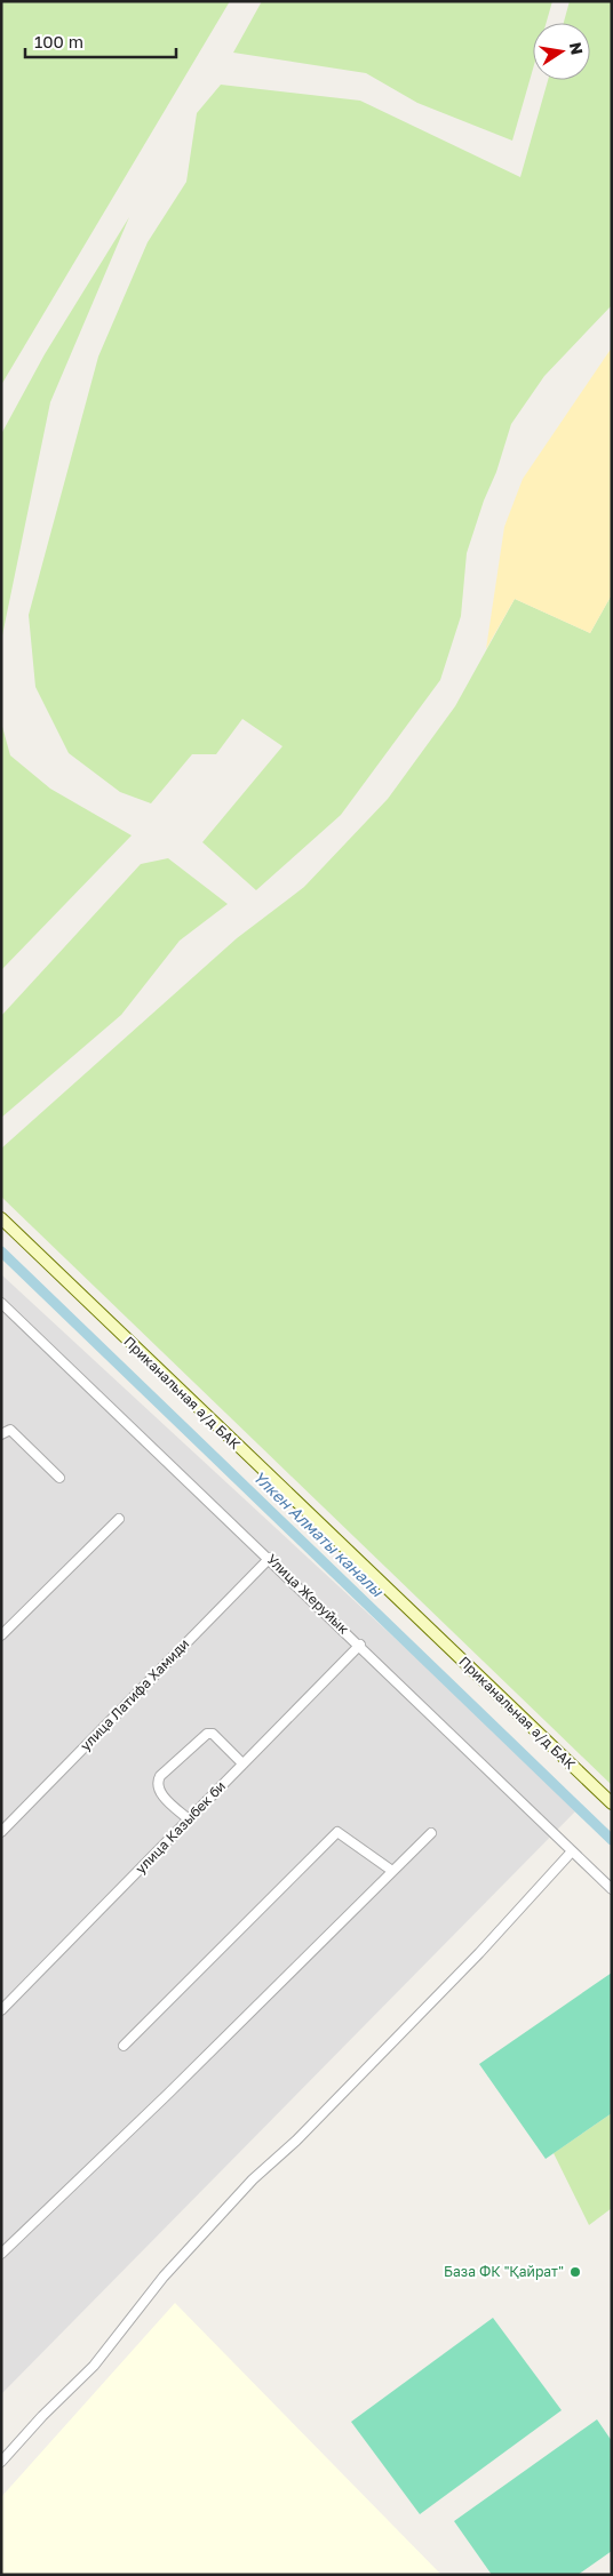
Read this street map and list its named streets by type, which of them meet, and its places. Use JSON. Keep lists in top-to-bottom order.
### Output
{
  "streets": {
    "street": [
      "Приканальная а/д БАК",
      "Улица Жеруйык",
      "улица Латифа Хамиди",
      "улица Казыбек би"
    ]
  },
  "crossings": [
    ["Улица Жеруйык", "улица Латифа Хамиди"],
    ["Улица Жеруйык", "улица Казыбек би"]
  ],
  "water": ["Үлкен Алматы каналы"],
  "places": ["База ФК \"Қайрат\""],
  "scale_bar": "100 m",
  "north": "right"
}
